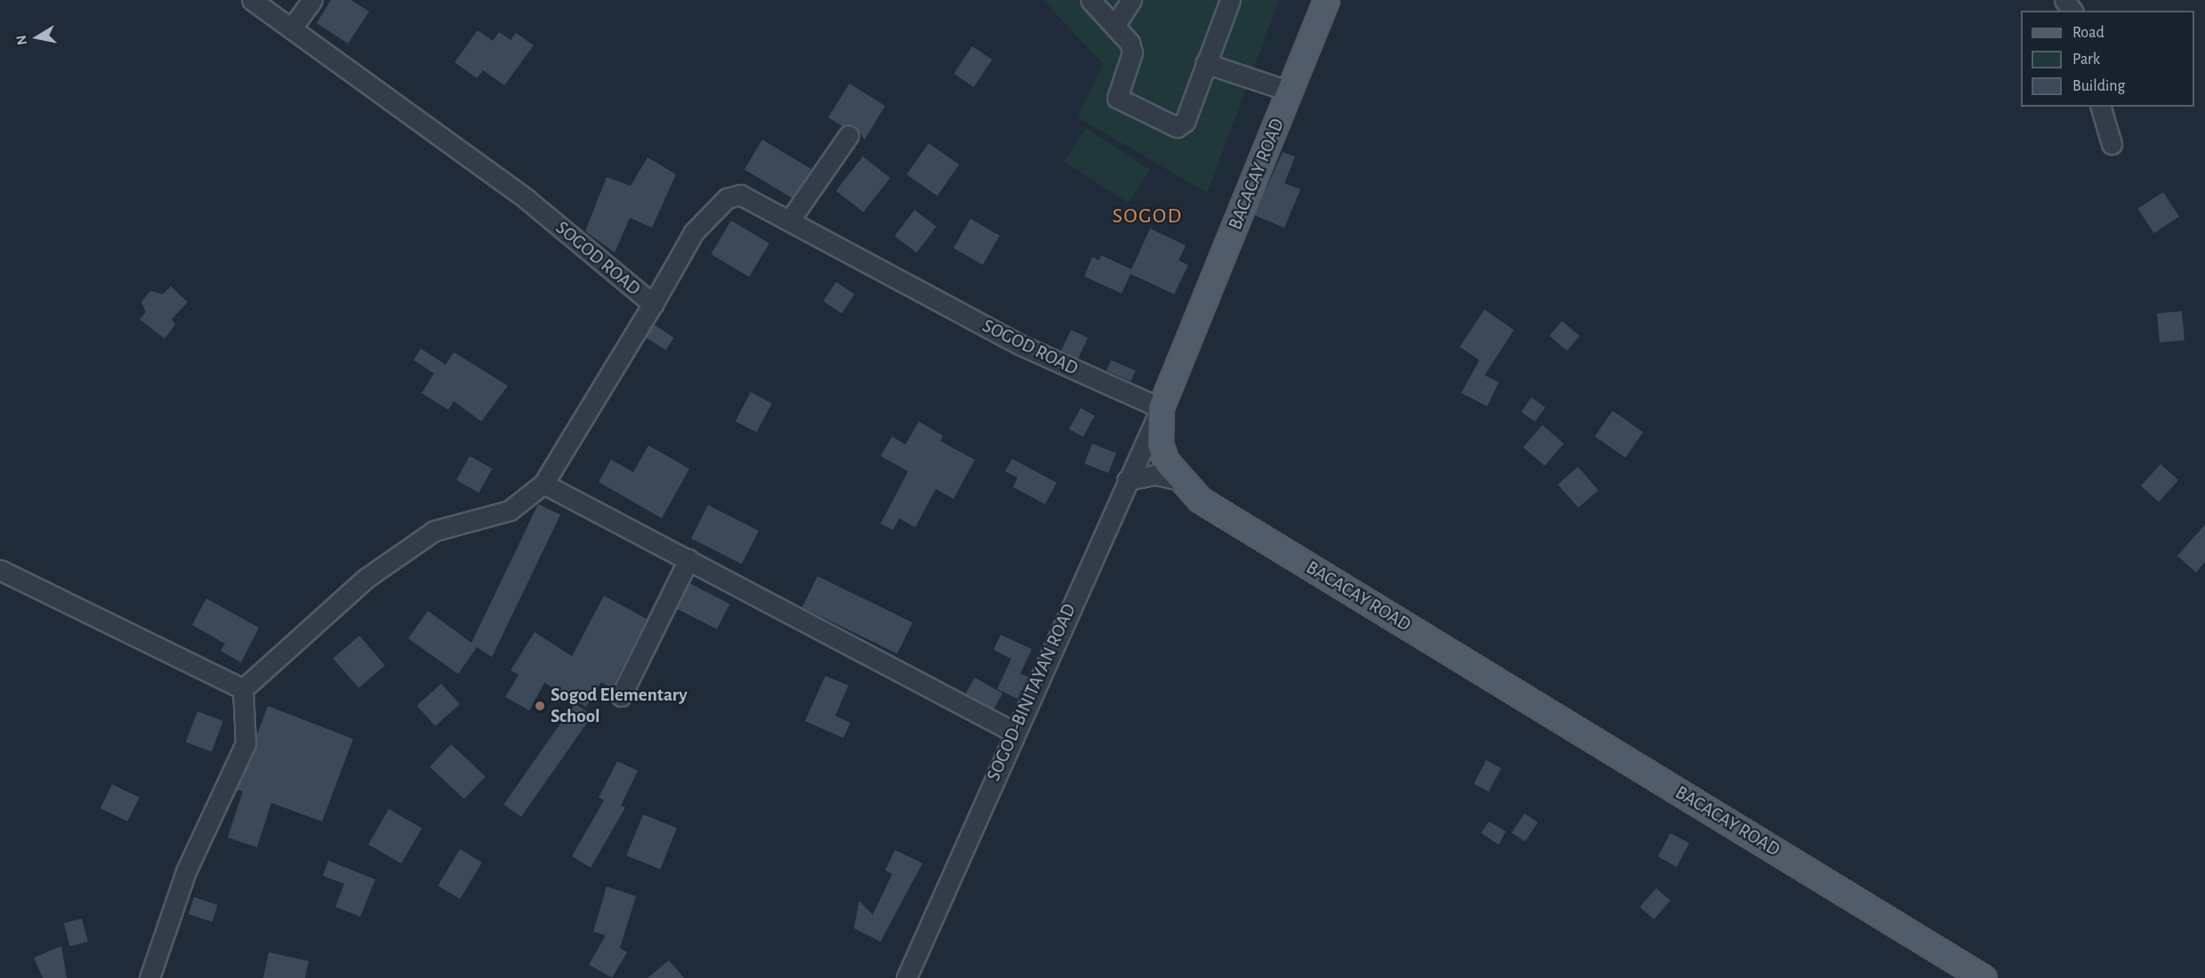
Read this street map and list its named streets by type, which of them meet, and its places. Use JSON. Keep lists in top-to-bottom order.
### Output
{
  "streets": {
    "main road": ["BACACAY ROAD"],
    "street": ["SOGOD ROAD", "SOGOD-BINITAYAN ROAD"]
  },
  "crossings": [
    ["BACACAY ROAD", "SOGOD ROAD"],
    ["BACACAY ROAD", "SOGOD-BINITAYAN ROAD"],
    ["SOGOD ROAD", "SOGOD-BINITAYAN ROAD"]
  ],
  "districts": ["SOGOD"],
  "places": ["Sogod Elementary School"],
  "legend": ["Road", "Park", "Building"],
  "north": "left"
}
